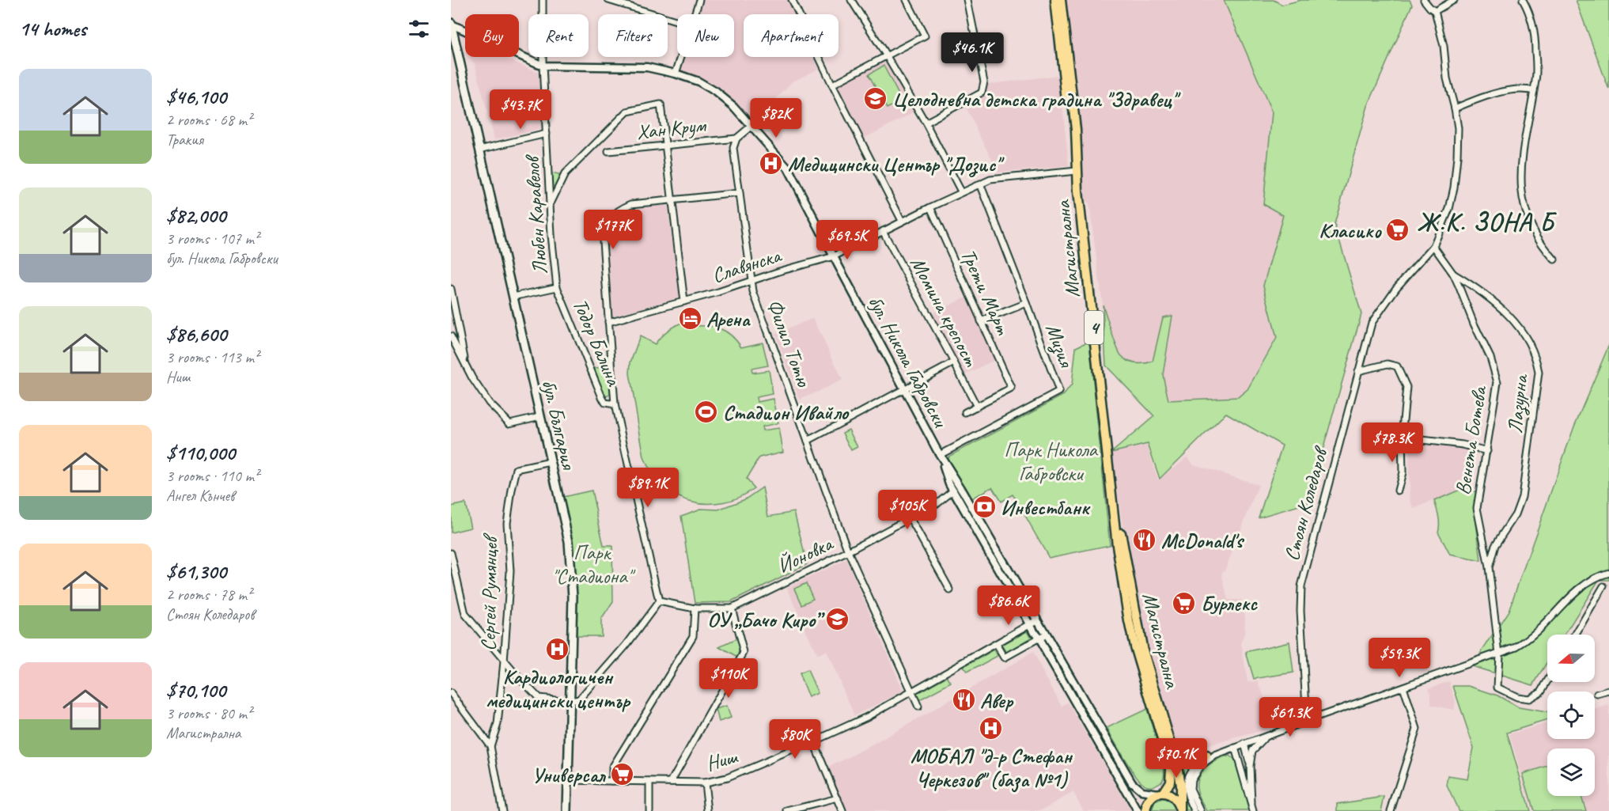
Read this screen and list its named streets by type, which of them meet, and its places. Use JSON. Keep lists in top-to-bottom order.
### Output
{
  "streets": {
    "main road": ["Магистрална", "4", "бул. България"],
    "street": [
      "Хан Крум",
      "Любен Каравелов",
      "Славянска",
      "Трети Март",
      "Момина крепост",
      "Тодор Балина",
      "Филип Тотю",
      "Мизия",
      "бул. Никола Габровски",
      "Лазурна",
      "Венета Ботева",
      "Стоян Коледаров",
      "Йоновка",
      "Сергей Румянцев",
      "Ниш"
    ]
  },
  "crossings": [
    ["Хан Крум", "Филип Тотю"],
    ["Любен Каравелов", "Тодор Балина"],
    ["Любен Каравелов", "бул. Никола Габровски"],
    ["Магистрална", "Славянска"],
    ["Магистрална", "бул. Никола Габровски"],
    ["Славянска", "Трети Март"],
    ["Славянска", "Момина крепост"],
    ["Славянска", "Филип Тотю"],
    ["Славянска", "Мизия"],
    ["Славянска", "бул. Никола Габровски"],
    ["Трети Март", "Момина крепост"],
    ["Тодор Балина", "Йоновка"],
    ["Филип Тотю", "Йоновка"],
    ["Филип Тотю", "Ниш"],
    ["Мизия", "бул. Никола Габровски"],
    ["бул. Никола Габровски", "бул. България"],
    ["бул. Никола Габровски", "Йоновка"],
    ["бул. Никола Габровски", "Ниш"],
    ["Лазурна", "Венета Ботева"],
    ["бул. България", "Сергей Румянцев"],
    ["бул. България", "Ниш"],
    ["Венета Ботева", "Стоян Коледаров"]
  ],
  "districts": ["Ж.К. ЗОНА Б"],
  "parks": ["Парк Никола Габровски", "Парк \"Стадиона\""],
  "places": {
    "school or university": ["Целодневна детска градина \"Здравец\"", "ОУ „Бачо Киро”"],
    "hospital": ["Медицински Център \"Дозис\"", "Кардиологичен медицински център", "МОБАЛ \"д-р Стефан Черкезов\" (база №1)"],
    "supermarket": ["Класико", "Бурлекс", "Универсал"],
    "hotel": ["Арена"],
    "sports": ["Стадион Ивайло"],
    "bank": ["Инвестбанк"],
    "restaurant": ["McDonald's", "Авер"]
  },
  "north": "left",
  "page": {
    "heading": "14 homes",
    "chip": [
      "Buy",
      "Rent",
      "Filters",
      "New",
      "Apartment"
    ],
    "price": [
      "$46.1K",
      "$43.7K",
      "$82K",
      "$177K",
      "$69.5K",
      "$78.3K",
      "$89.1K",
      "$105K",
      "$86.6K",
      "$59.3K",
      "$110K",
      "$61.3K",
      "$80K",
      "$70.1K"
    ],
    "list": [
      {
        "name": "$46,100",
        "note": "2 rooms · 68 m² · Тракия"
      },
      {
        "name": "$82,000",
        "note": "3 rooms · 107 m² · бул. Никола Габровски"
      },
      {
        "name": "$86,600",
        "note": "3 rooms · 113 m² · Ниш"
      },
      {
        "name": "$110,000",
        "note": "3 rooms · 110 m² · Ангел Кънчев"
      },
      {
        "name": "$61,300",
        "note": "2 rooms · 78 m² · Стоян Коледаров"
      },
      {
        "name": "$70,100",
        "note": "3 rooms · 80 m² · Магистрална"
      }
    ]
  }
}
